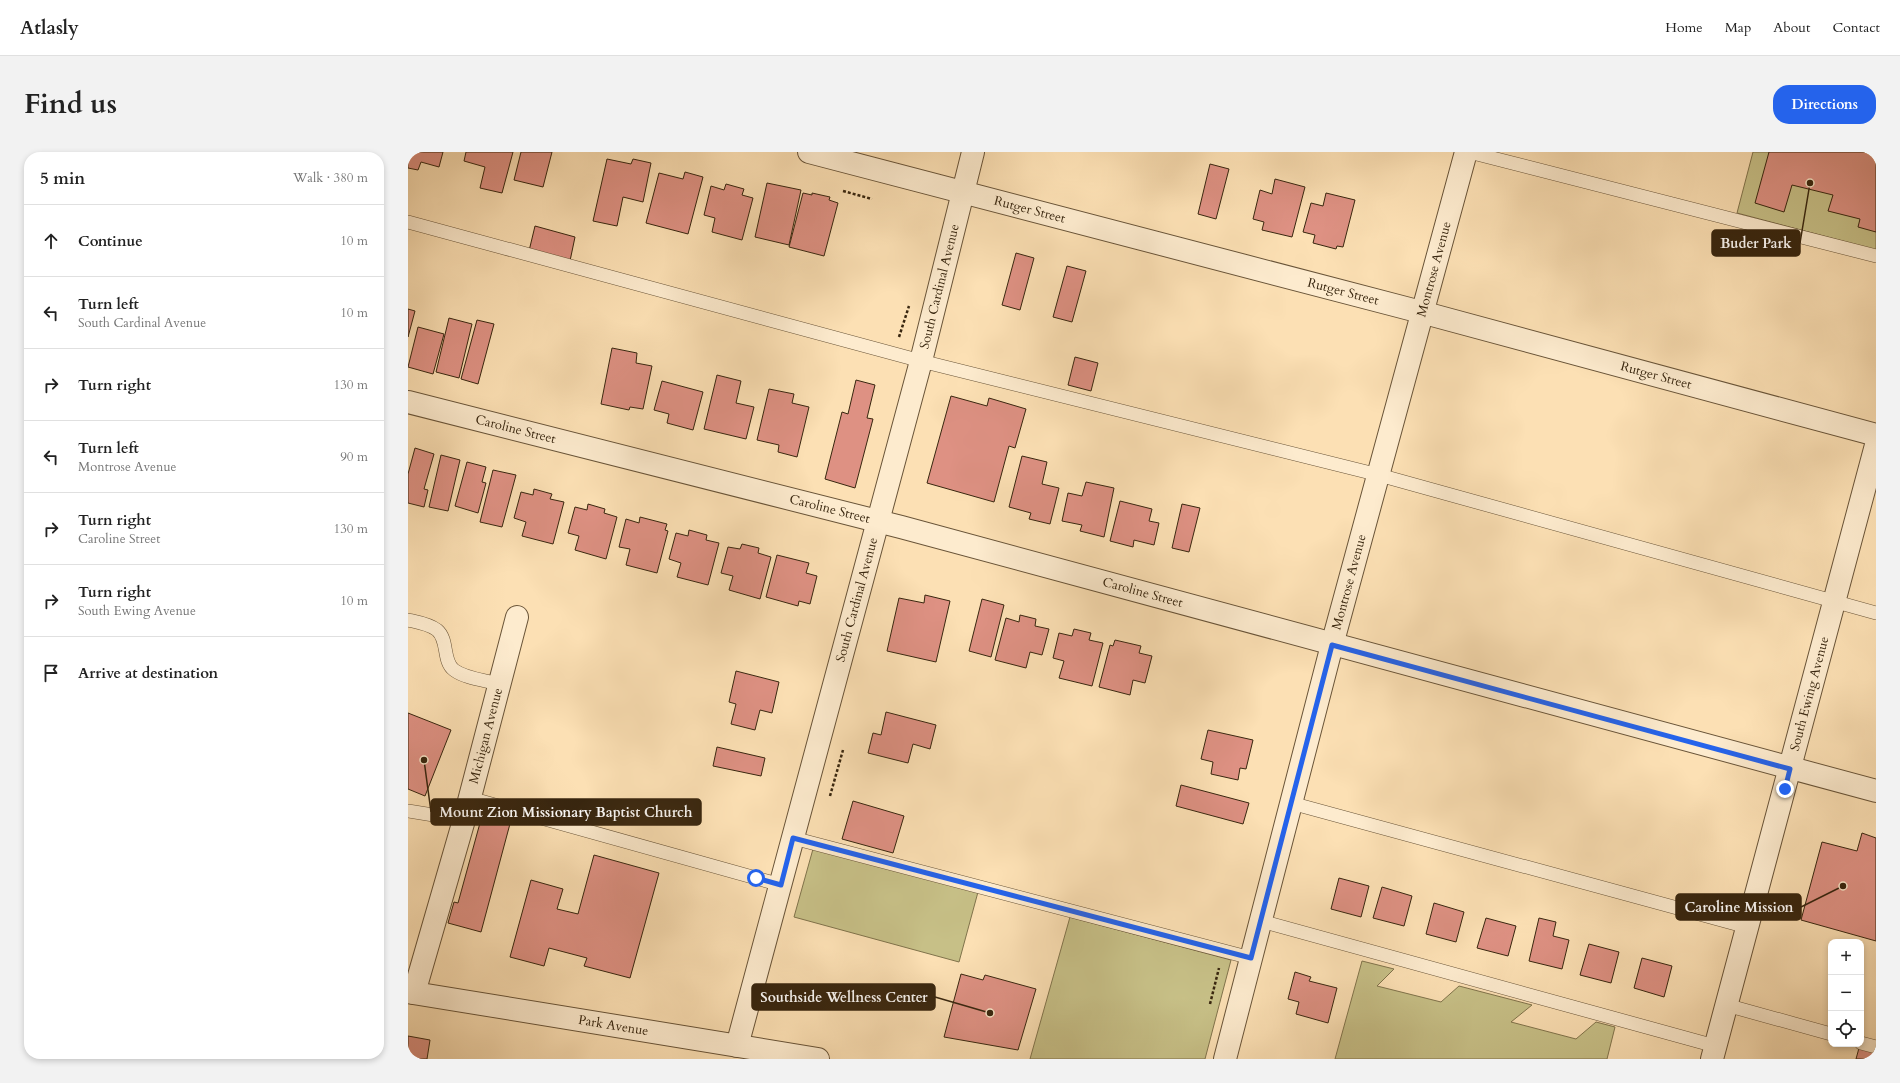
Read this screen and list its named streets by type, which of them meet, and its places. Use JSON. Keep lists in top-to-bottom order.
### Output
{
  "streets": {
    "street": [
      "Rutger Street",
      "Montrose Avenue",
      "South Cardinal Avenue",
      "Caroline Street",
      "South Ewing Avenue",
      "Michigan Avenue",
      "Park Avenue"
    ]
  },
  "crossings": [
    ["Rutger Street", "Montrose Avenue"],
    ["Rutger Street", "South Cardinal Avenue"],
    ["Montrose Avenue", "Caroline Street"],
    ["South Cardinal Avenue", "Caroline Street"],
    ["South Cardinal Avenue", "Park Avenue"],
    ["Caroline Street", "South Ewing Avenue"],
    ["Michigan Avenue", "Park Avenue"]
  ],
  "places": [
    "Buder Park",
    "Mount Zion Missionary Baptist Church",
    "Caroline Mission",
    "Southside Wellness Center"
  ],
  "page": {
    "header": "Atlasly",
    "nav": [
      "Home",
      "Map",
      "About",
      "Contact"
    ],
    "title": "Find us",
    "buttons": "Directions",
    "heading": ["5 min", "Walk · 380 m"],
    "list": [
      ["Continue", "10 m"],
      ["Turn left", "South Cardinal Avenue", "10 m"],
      ["Turn right", "130 m"],
      ["Turn left", "Montrose Avenue", "90 m"],
      ["Turn right", "Caroline Street", "130 m"],
      ["Turn right", "South Ewing Avenue", "10 m"],
      "Arrive at destination"
    ],
    "map_buttons": ["+", "−"]
  }
}
